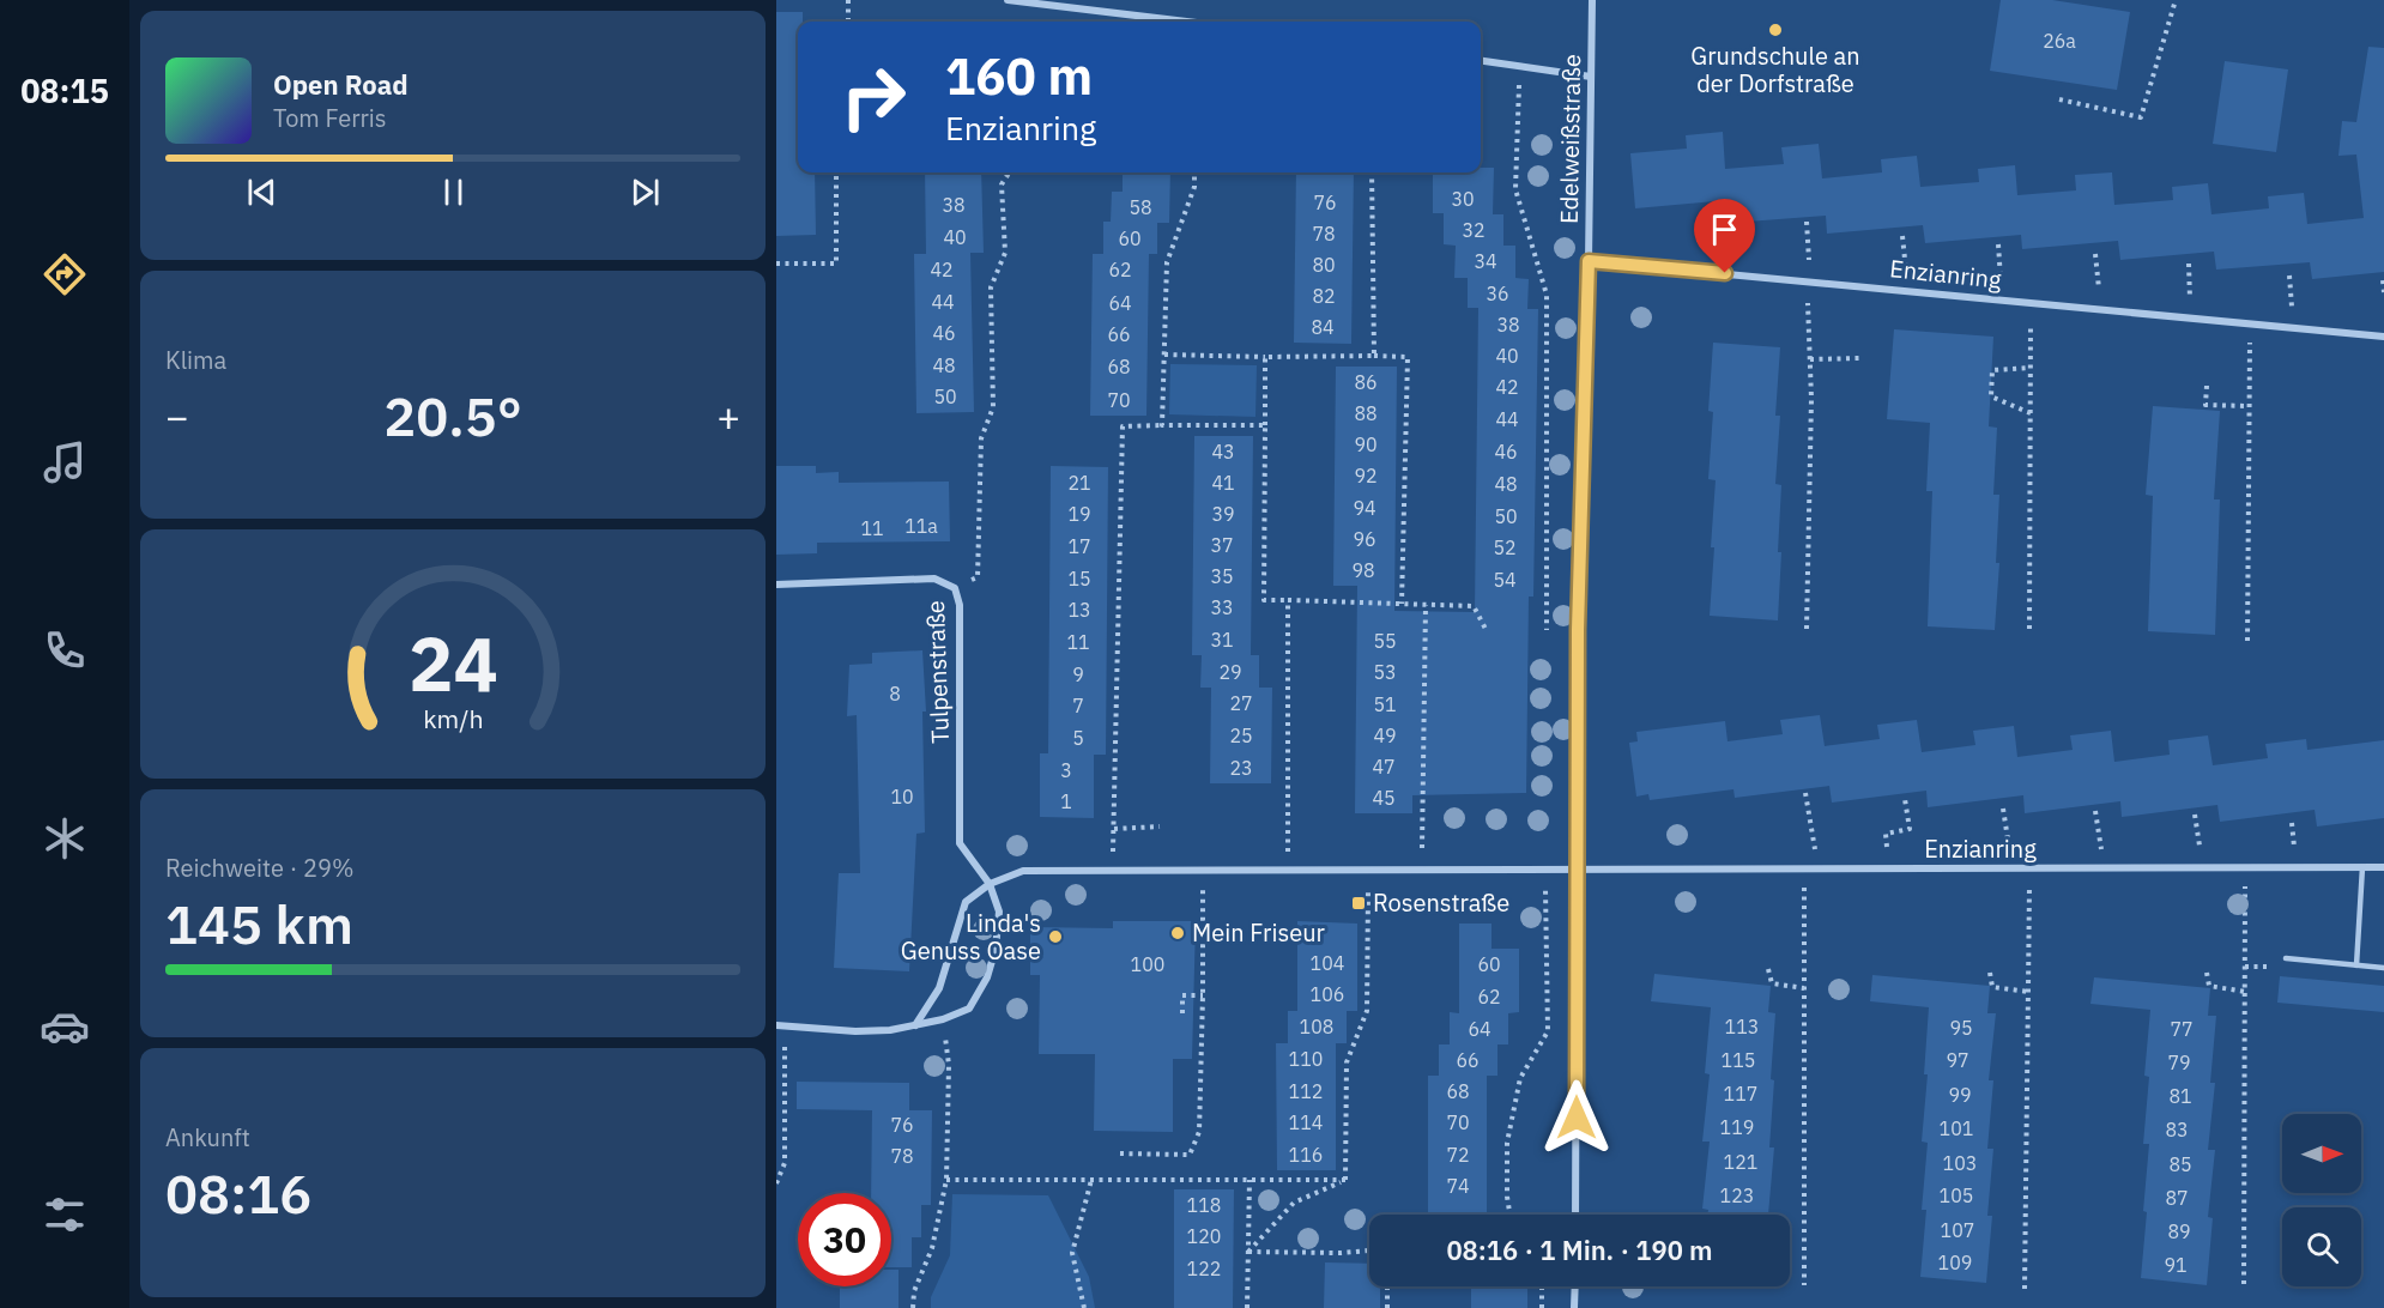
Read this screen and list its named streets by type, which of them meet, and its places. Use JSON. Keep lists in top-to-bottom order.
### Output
{
  "streets": {
    "street": ["Edelweißstraße", "Enzianring", "Tulpenstraße"]
  },
  "crossings": [
    ["Edelweißstraße", "Enzianring"]
  ],
  "places": {
    "other": ["Grundschule an der Dorfstraße", "Mein Friseur", "Linda's Genuss Oase"],
    "transit": ["Rosenstraße"]
  },
  "house_numbers": [
    "26a",
    "30",
    "76",
    "38",
    "58",
    "32",
    "78",
    "40",
    "60",
    "34",
    "80",
    "42",
    "62",
    "36",
    "82",
    "44",
    "64",
    "38",
    "84",
    "46",
    "66",
    "40",
    "48",
    "68",
    "86",
    "42",
    "50",
    "70",
    "88",
    "44",
    "90",
    "43",
    "46",
    "92",
    "21",
    "41",
    "48",
    "94",
    "19",
    "39",
    "50",
    "11a",
    "11",
    "96",
    "37",
    "17",
    "52",
    "98",
    "35",
    "15",
    "54",
    "33",
    "13",
    "31",
    "55",
    "11",
    "29",
    "53",
    "9",
    "8",
    "27",
    "51",
    "7",
    "25",
    "49",
    "5",
    "47",
    "23",
    "3",
    "10",
    "45",
    "1",
    "104",
    "100",
    "60",
    "106",
    "62",
    "108",
    "113",
    "95",
    "64",
    "77",
    "110",
    "66",
    "115",
    "97",
    "79",
    "112",
    "68",
    "117",
    "99",
    "81",
    "114",
    "70",
    "76",
    "119",
    "101",
    "83",
    "116",
    "72",
    "78",
    "121",
    "103",
    "85",
    "74",
    "123",
    "105",
    "87",
    "118",
    "107",
    "89",
    "120",
    "109",
    "91",
    "122"
  ],
  "north": "right",
  "page": {
    "tabs": "08:15",
    "turn": ["160 m", "Enzianring"],
    "song": ["Open Road", "Tom Ferris"],
    "tile": [
      "Klima",
      ["Reichweite · 29%", "145 km"],
      ["Ankunft", "08:16"]
    ],
    "heat": ["−", "20.5°", "+"],
    "limit": "30",
    "trip": "08:16 · 1 Min. · 190 m",
    "gauge": ["24", "km/h"]
  }
}
